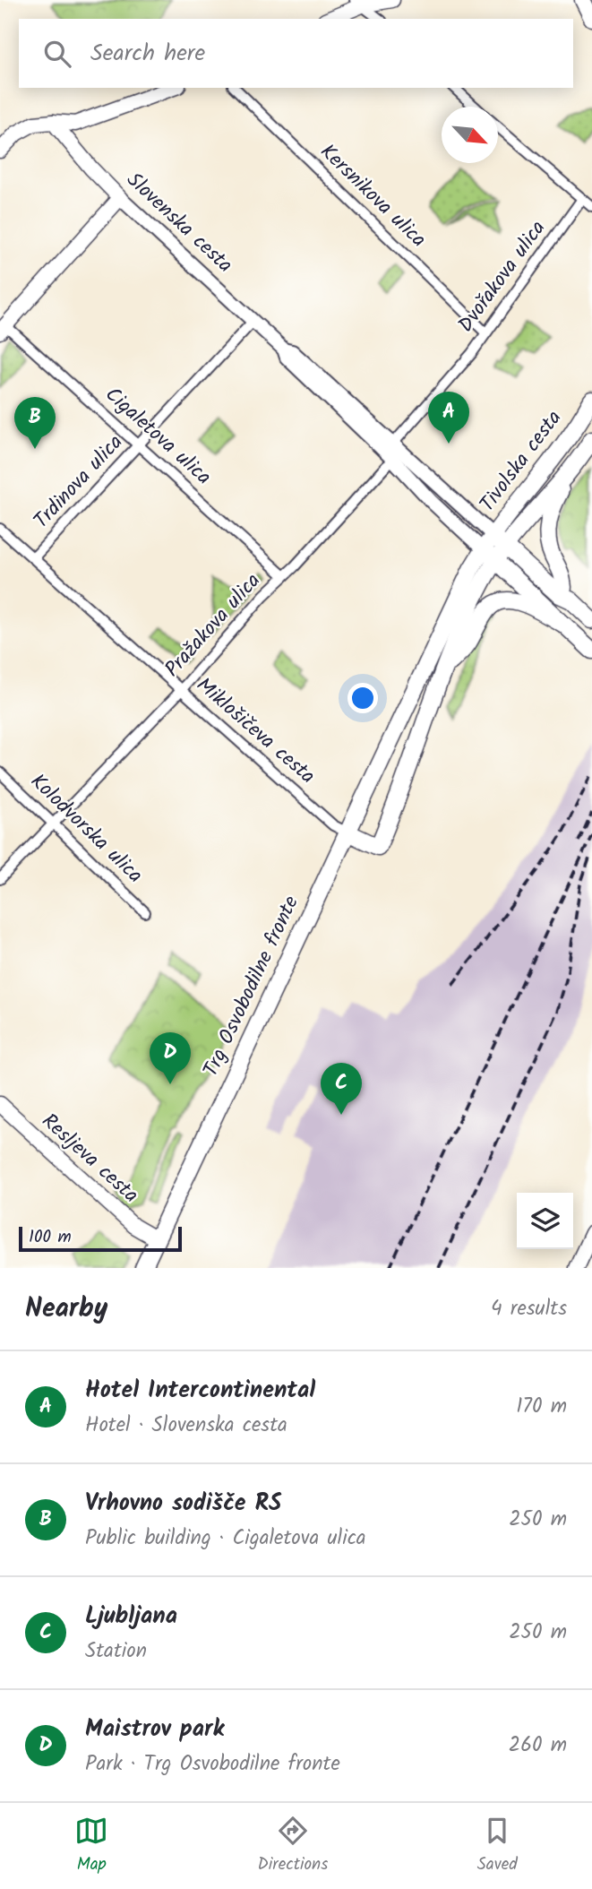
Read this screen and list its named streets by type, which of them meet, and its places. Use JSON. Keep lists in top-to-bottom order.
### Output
{
  "streets": {
    "main road": [
      "Slovenska cesta",
      "Tivolska cesta",
      "Trg Osvobodilne fronte",
      "Resljeva cesta"
    ],
    "street": [
      "Kersnikova ulica",
      "Dvořakova ulica",
      "Cigaletova ulica",
      "Trdinova ulica",
      "Pražakova ulica",
      "Miklošičeva cesta",
      "Kolodvorska ulica"
    ]
  },
  "crossings": [
    ["Kersnikova ulica", "Dvořakova ulica"],
    ["Slovenska cesta", "Dvořakova ulica"],
    ["Slovenska cesta", "Tivolska cesta"],
    ["Slovenska cesta", "Trdinova ulica"],
    ["Slovenska cesta", "Pražakova ulica"],
    ["Slovenska cesta", "Trg Osvobodilne fronte"],
    ["Dvořakova ulica", "Pražakova ulica"],
    ["Cigaletova ulica", "Trdinova ulica"],
    ["Cigaletova ulica", "Pražakova ulica"],
    ["Tivolska cesta", "Trg Osvobodilne fronte"],
    ["Trdinova ulica", "Miklošičeva cesta"],
    ["Pražakova ulica", "Miklošičeva cesta"],
    ["Pražakova ulica", "Kolodvorska ulica"],
    ["Miklošičeva cesta", "Trg Osvobodilne fronte"],
    ["Trg Osvobodilne fronte", "Resljeva cesta"]
  ],
  "scale_bar": "100 m",
  "north": "bottom right",
  "page": {
    "search": "Search here",
    "pins": [
      "A",
      "B",
      "D",
      "C"
    ],
    "scale": "100 m",
    "heading": ["Nearby", "4 results"],
    "list": [
      {
        "mark": "A",
        "name": "Hotel Intercontinental",
        "note": "Hotel · Slovenska cesta",
        "value": "170 m"
      },
      {
        "mark": "B",
        "name": "Vrhovno sodišče RS",
        "note": "Public building · Cigaletova ulica",
        "value": "250 m"
      },
      {
        "mark": "C",
        "name": "Ljubljana",
        "note": "Station",
        "value": "250 m"
      },
      {
        "mark": "D",
        "name": "Maistrov park",
        "note": "Park · Trg Osvobodilne fronte",
        "value": "260 m"
      }
    ],
    "nav": ["Map", "Directions", "Saved"]
  }
}
